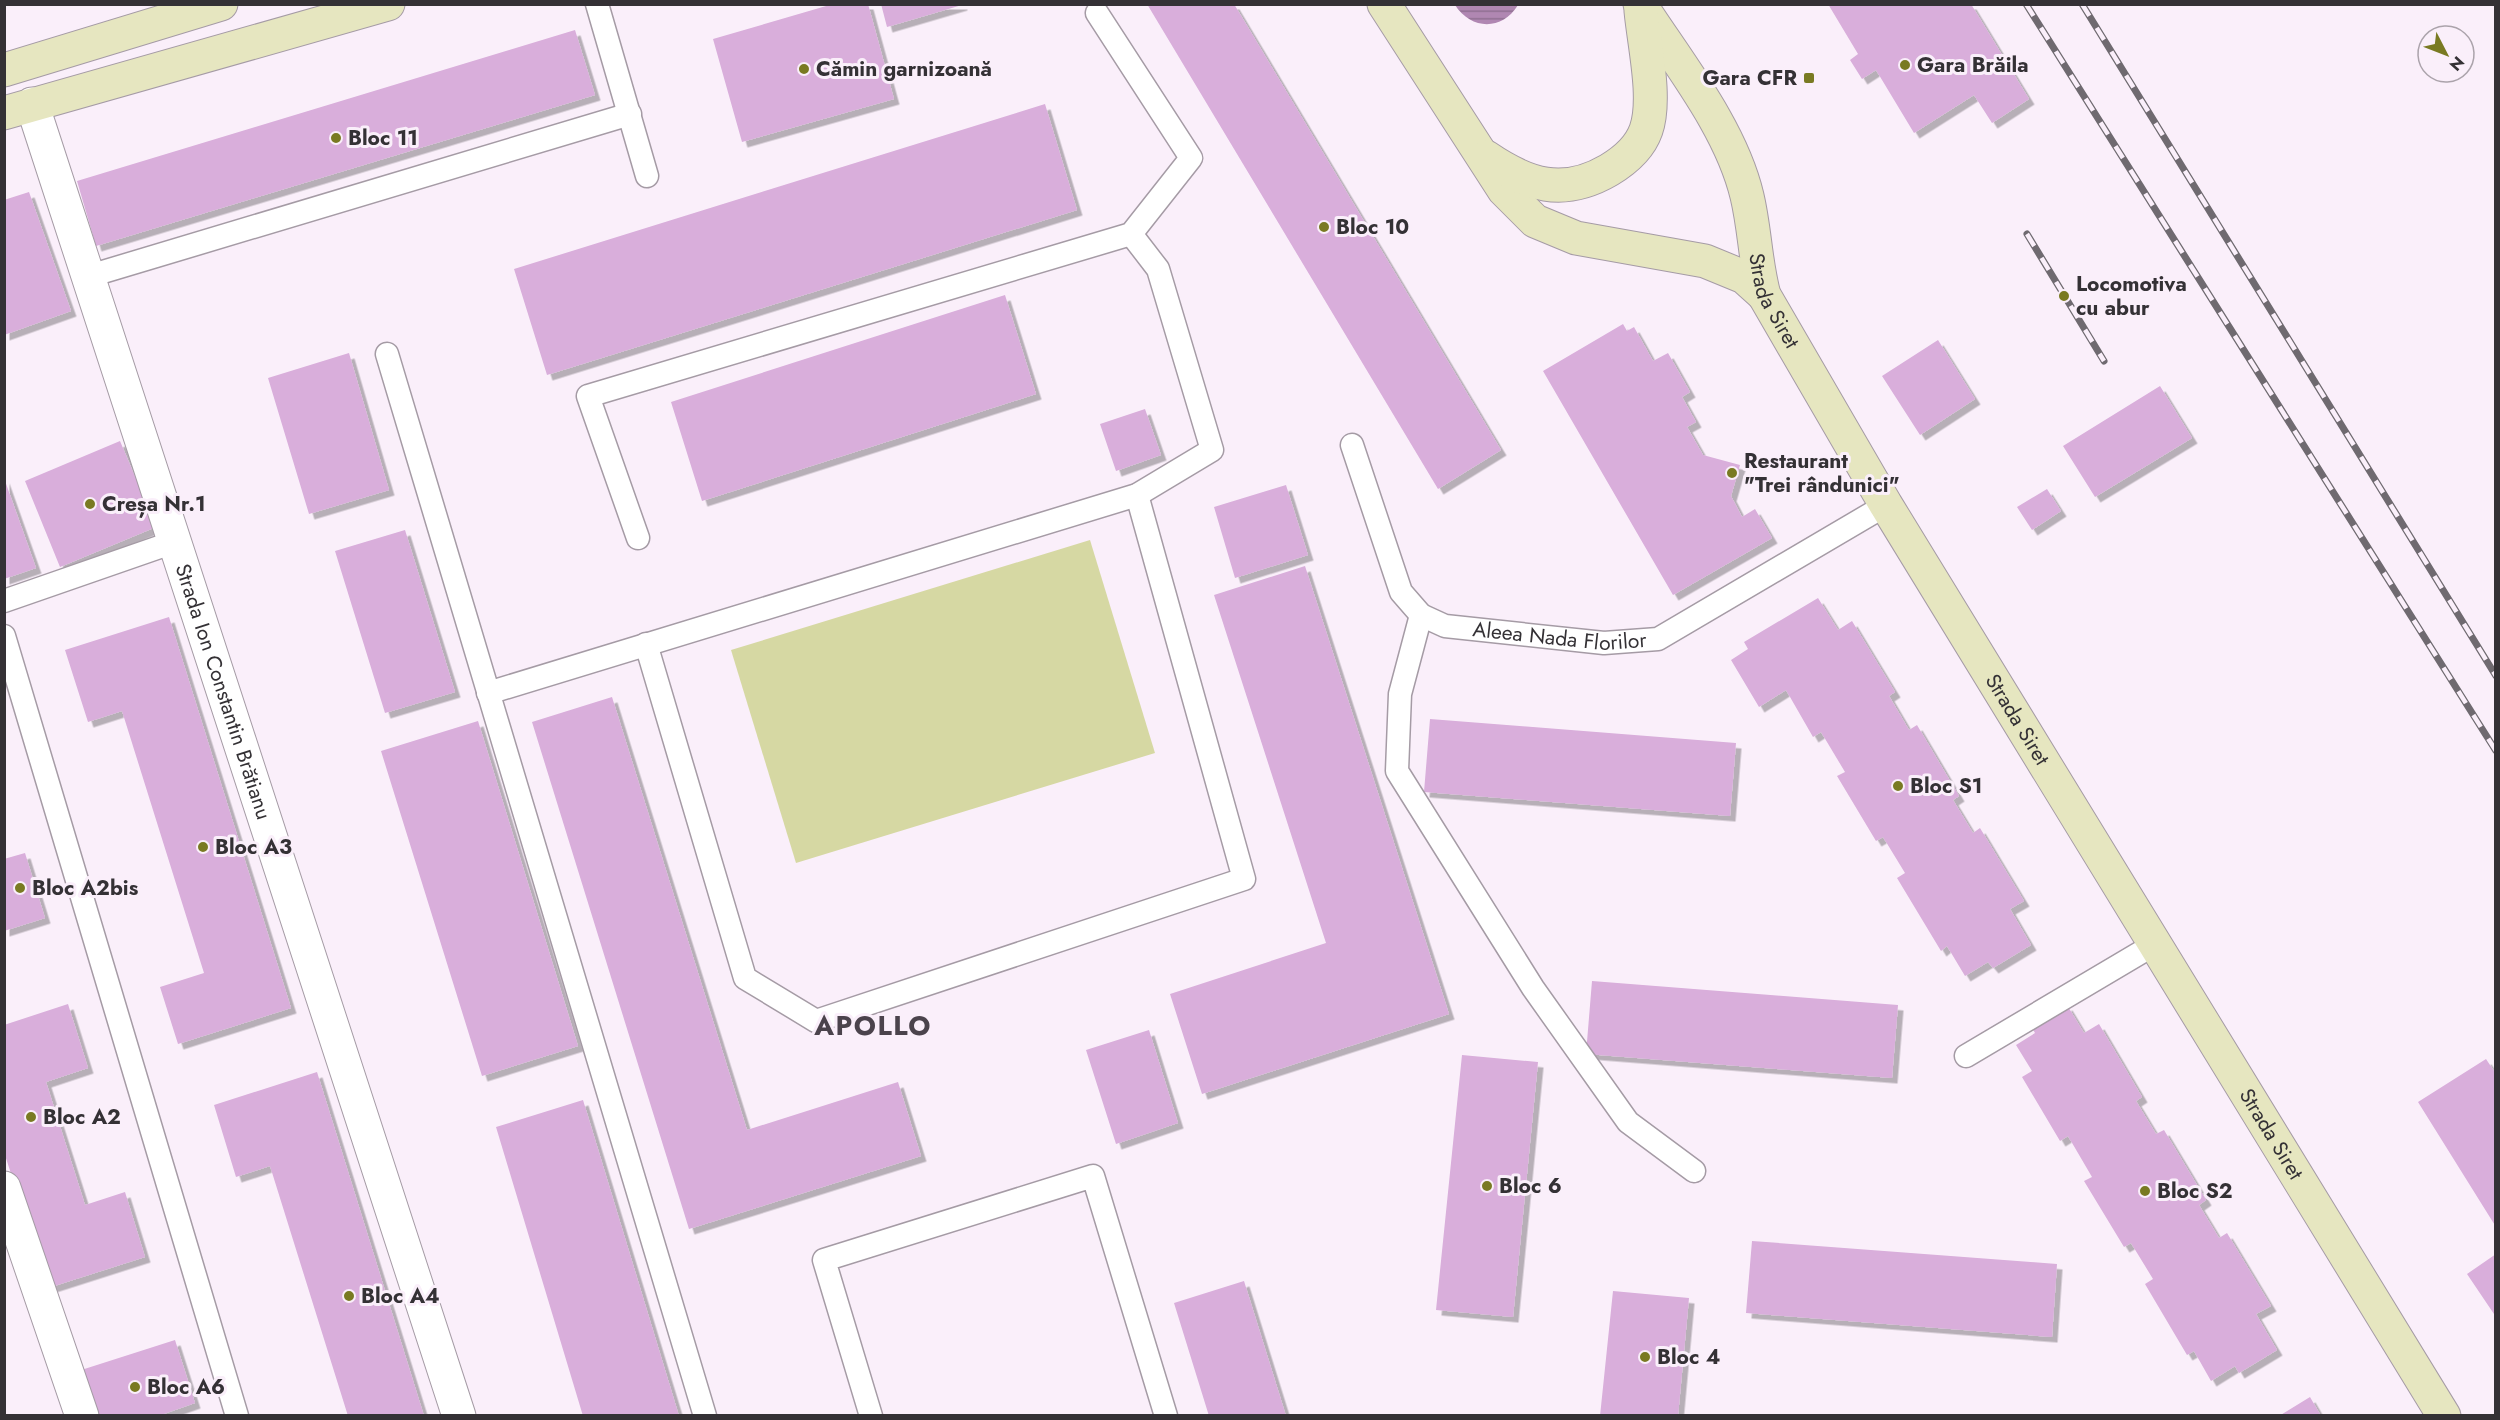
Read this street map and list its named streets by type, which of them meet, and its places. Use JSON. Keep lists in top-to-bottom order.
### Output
{
  "streets": {
    "street": ["Strada Siret", "Strada Ion Constantin Brătianu"],
    "lane": ["Aleea Nada Florilor"]
  },
  "crossings": [
    ["Strada Siret", "Aleea Nada Florilor"]
  ],
  "districts": ["APOLLO"],
  "places": {
    "other": [
      "Gara Brăila",
      "Cămin garnizoană",
      "Bloc 11",
      "Bloc 10",
      "Locomotiva cu abur",
      "Restaurant \"Trei rândunici\"",
      "Creșa Nr.1",
      "Bloc S1",
      "Bloc A3",
      "Bloc A2bis",
      "Bloc A2",
      "Bloc 6",
      "Bloc S2",
      "Bloc A4",
      "Bloc 4",
      "Bloc A6"
    ],
    "transit": ["Gara CFR"]
  },
  "north": "bottom right"
}
